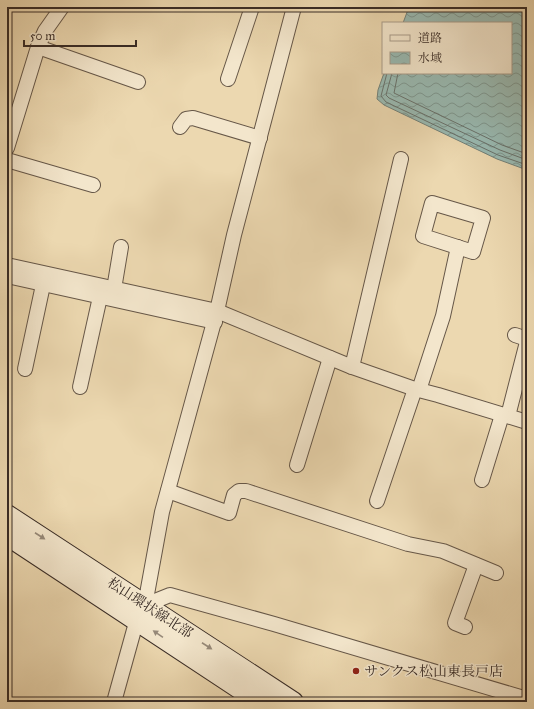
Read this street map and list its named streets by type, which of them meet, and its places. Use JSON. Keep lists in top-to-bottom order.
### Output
{
  "streets": {
    "street": ["松山環状線北部"]
  },
  "places": ["サンクス松山東長戸店"],
  "legend": ["道路", "水域"],
  "scale_bar": "50 m"
}
